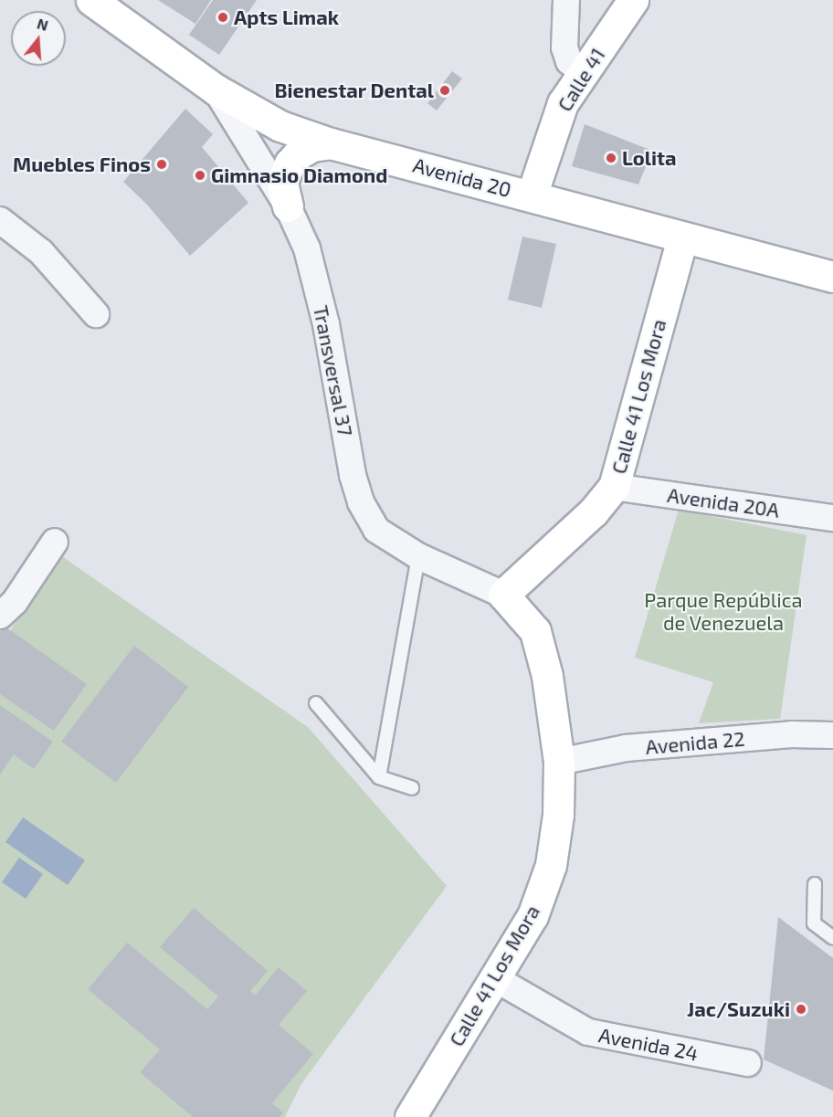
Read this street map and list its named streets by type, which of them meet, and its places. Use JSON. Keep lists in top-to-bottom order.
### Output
{
  "streets": {
    "street": [
      "Calle 41",
      "Avenida 20",
      "Transversal 37",
      "Calle 41 Los Mora",
      "Avenida 20A",
      "Avenida 22",
      "Avenida 24"
    ]
  },
  "crossings": [
    ["Calle 41", "Avenida 20"],
    ["Avenida 20", "Transversal 37"],
    ["Avenida 20", "Calle 41 Los Mora"],
    ["Transversal 37", "Calle 41 Los Mora"],
    ["Calle 41 Los Mora", "Avenida 20A"],
    ["Calle 41 Los Mora", "Avenida 22"],
    ["Calle 41 Los Mora", "Avenida 24"]
  ],
  "parks": ["Parque República de Venezuela"],
  "places": [
    "Apts Limak",
    "Bienestar Dental",
    "Lolita",
    "Muebles Finos",
    "Gimnasio Diamond",
    "Jac/Suzuki"
  ],
  "north": "top"
}
